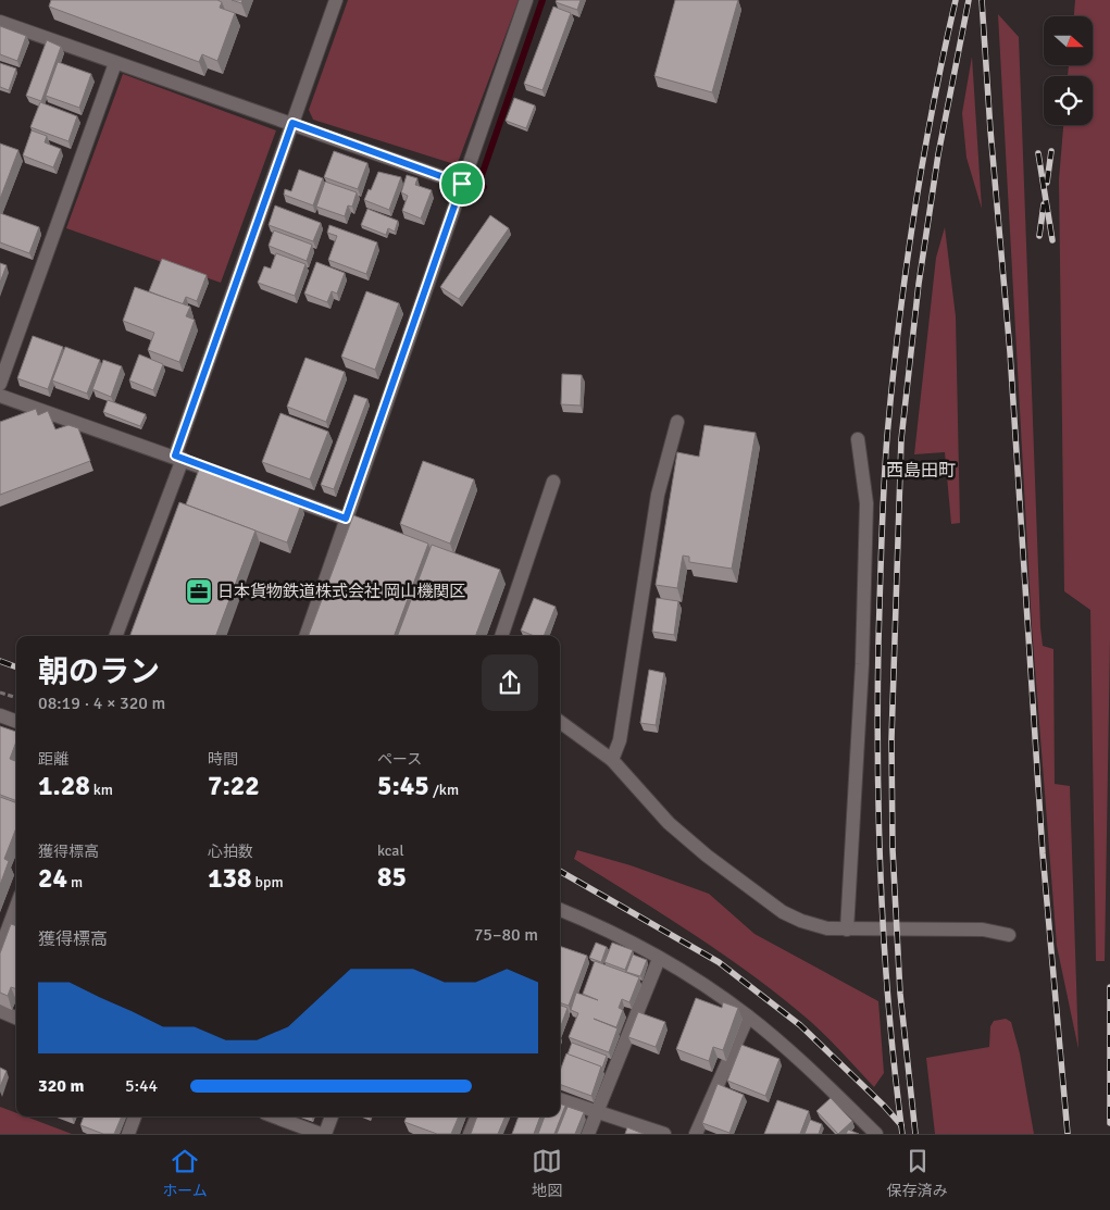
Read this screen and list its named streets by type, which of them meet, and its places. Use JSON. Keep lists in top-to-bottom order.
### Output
{
  "districts": ["西島田町"],
  "places": {
    "office": ["日本貨物鉄道株式会社 岡山機関区"]
  },
  "north": "right",
  "page": {
    "heading": ["朝のラン", "08:19 · 4 × 320 m"],
    "stats": [
      ["距離", "1.28 km"],
      ["時間", "7:22"],
      ["ペース", "5:45 /km"],
      ["獲得標高", "24 m"],
      ["心拍数", "138 bpm"],
      ["kcal", "85"]
    ],
    "chart": ["獲得標高", "75–80 m"],
    "list": [
      {
        "name": "320 m",
        "note": "5:44"
      }
    ],
    "tabs": ["ホーム", "地図", "保存済み"]
  }
}
